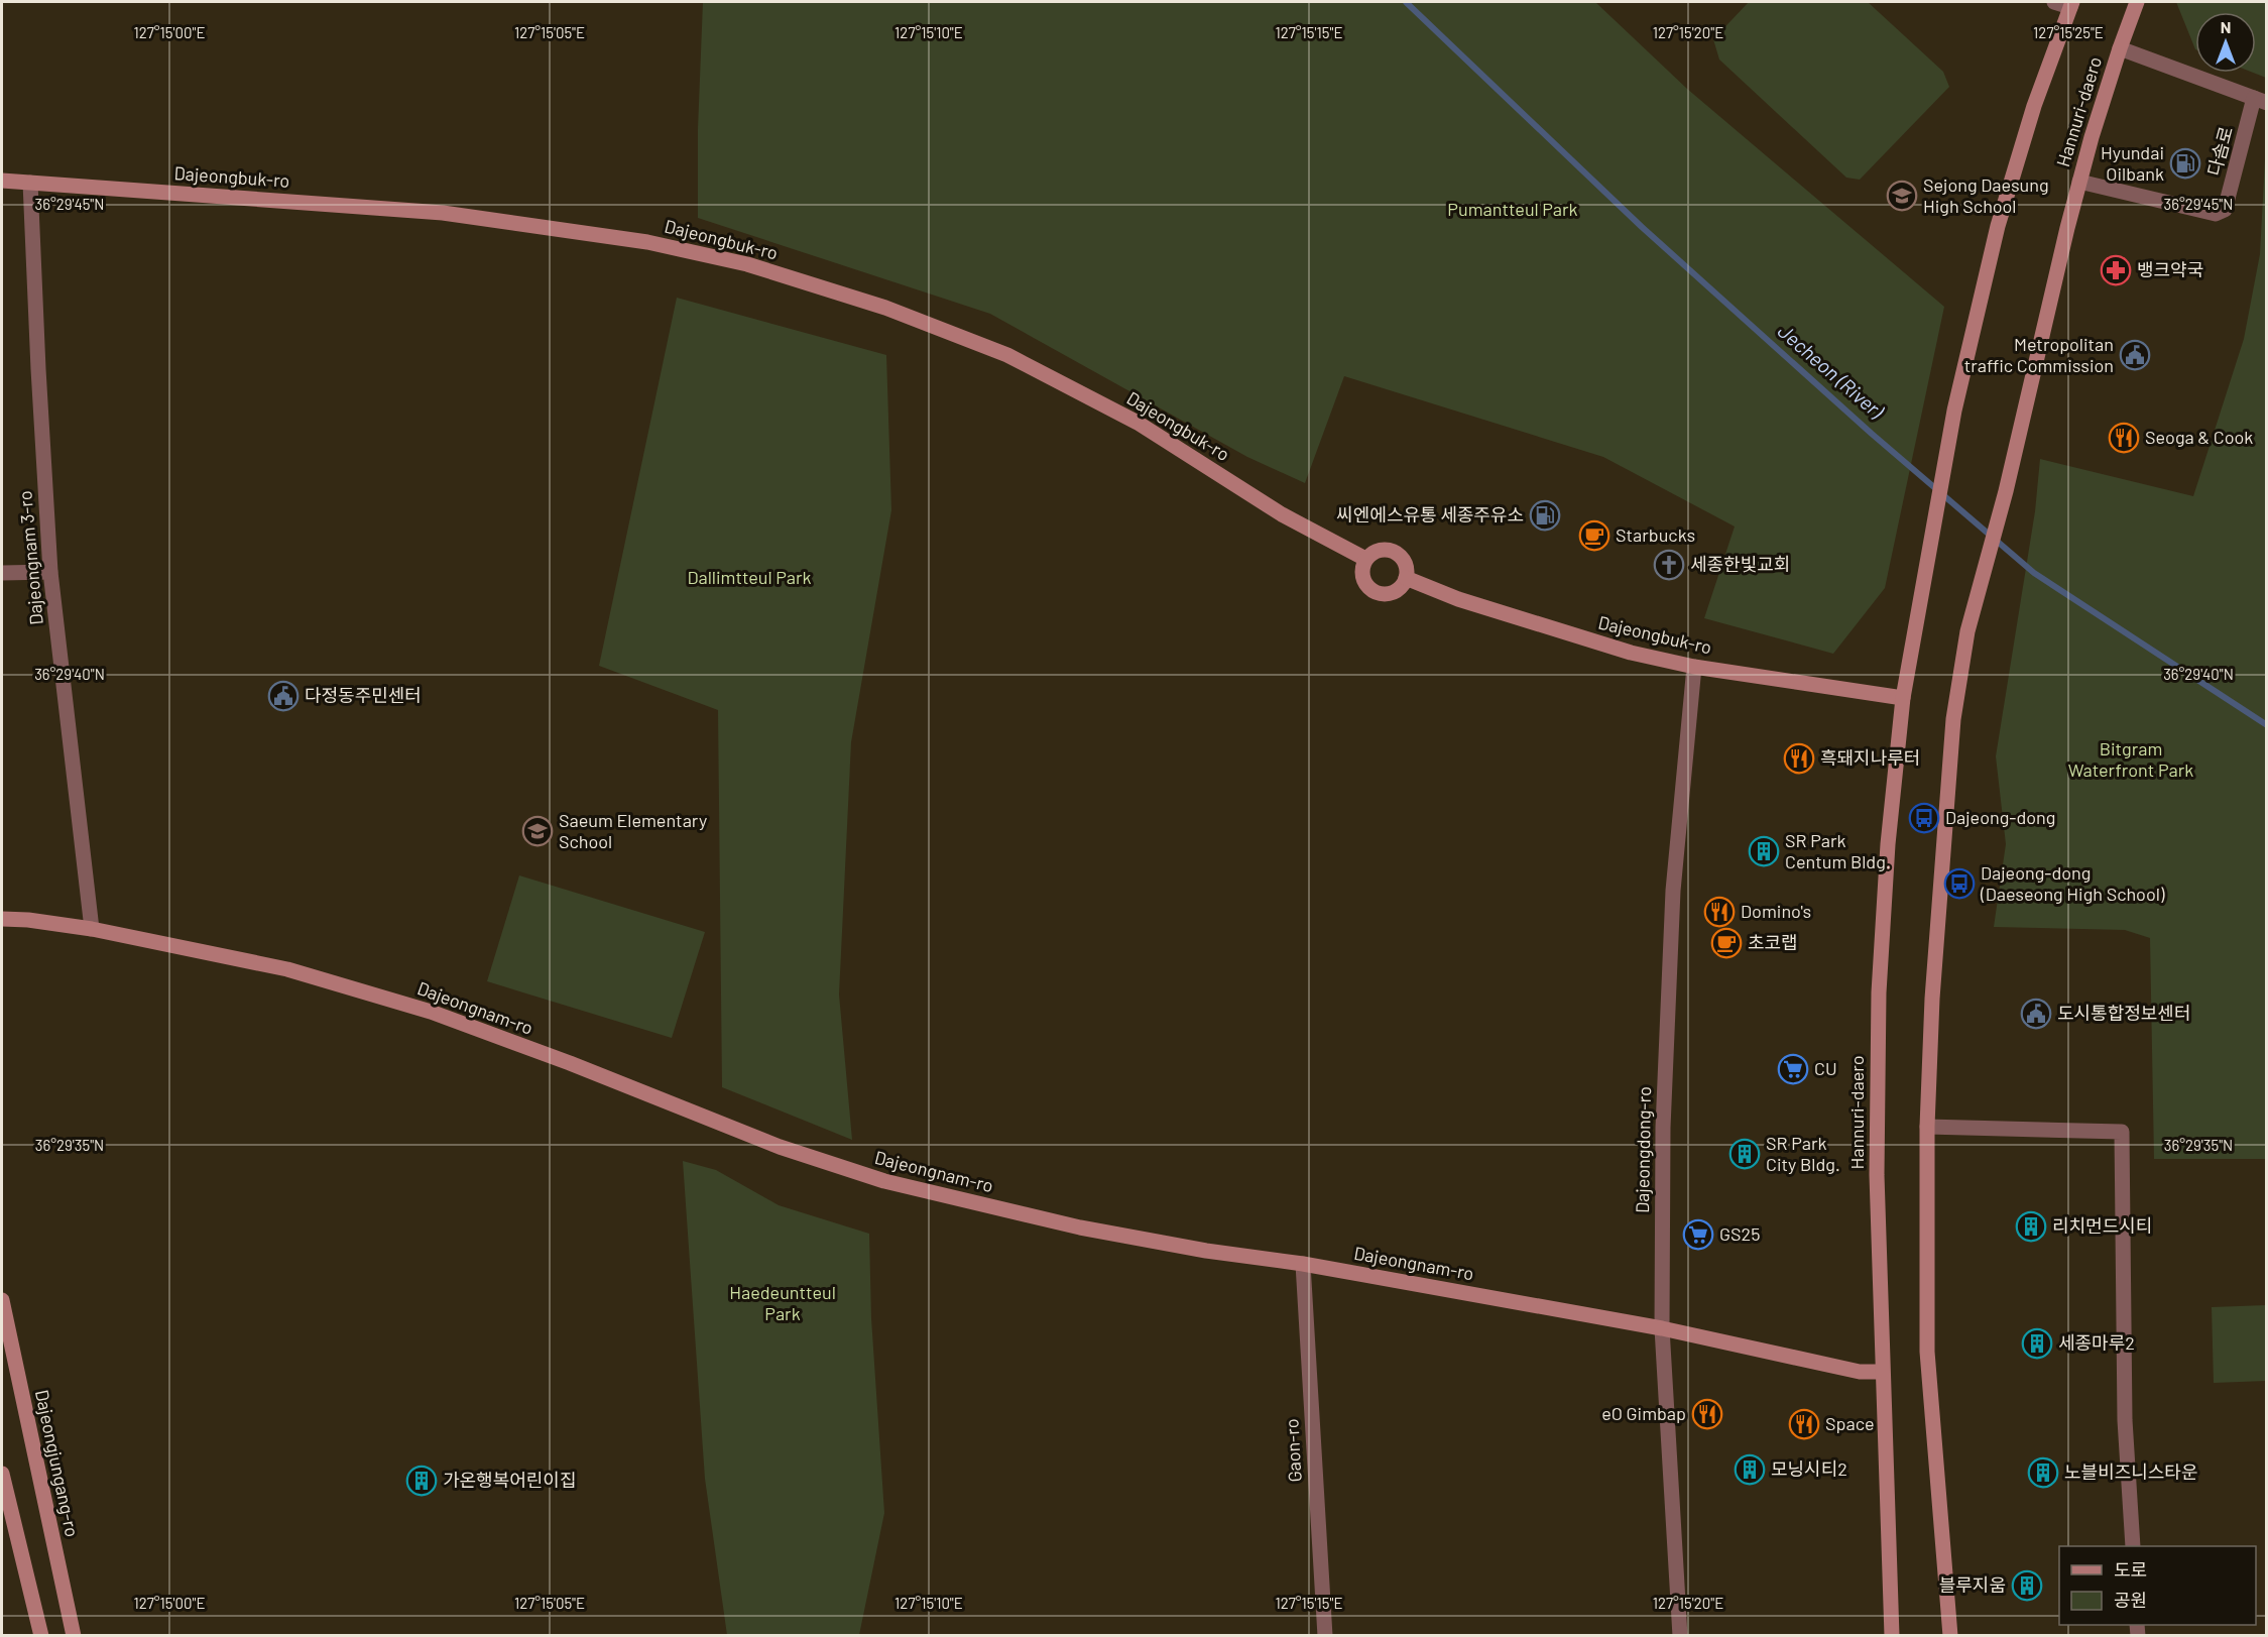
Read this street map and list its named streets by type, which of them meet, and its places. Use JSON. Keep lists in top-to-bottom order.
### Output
{
  "streets": {
    "street": [
      "Hannuri-daero",
      "다솜로",
      "Dajeongbuk-ro",
      "Dajeongnam 3-ro",
      "Dajeongnam-ro",
      "Dajeongdong-ro",
      "Gaon-ro",
      "Dajeongjungang-ro"
    ]
  },
  "crossings": [
    ["Hannuri-daero", "다솜로"],
    ["Hannuri-daero", "Dajeongbuk-ro"],
    ["Hannuri-daero", "Dajeongnam-ro"],
    ["Dajeongbuk-ro", "Dajeongnam 3-ro"],
    ["Dajeongbuk-ro", "Dajeongdong-ro"],
    ["Dajeongnam 3-ro", "Dajeongnam-ro"],
    ["Dajeongnam-ro", "Dajeongdong-ro"],
    ["Dajeongnam-ro", "Gaon-ro"]
  ],
  "water": ["Jecheon (River)"],
  "parks": [
    "Pumantteul Park",
    "Dallimtteul Park",
    "Bitgram Waterfront Park",
    "Haedeuntteul Park"
  ],
  "places": {
    "fuel station": ["Hyundai Oilbank", "씨엔에스유통 세종주유소"],
    "school or university": ["Sejong Daesung High School", "Saeum Elementary School"],
    "pharmacy": ["뱅크약국"],
    "public building": ["Metropolitan traffic Commission", "다정동주민센터", "도시통합정보센터"],
    "restaurant": [
      "Seoga & Cook",
      "흑돼지나루터",
      "Domino's",
      "eO Gimbap",
      "Space"
    ],
    "cafe": ["Starbucks", "초코랩"],
    "church": ["세종한빛교회"],
    "bus stop": ["Dajeong-dong", "Dajeong-dong (Daeseong High School)"],
    "building": [
      "SR Park Centum Bldg.",
      "SR Park City Bldg.",
      "리치먼드시티",
      "세종마루2",
      "모닝시티2",
      "노블비즈니스타운",
      "가온행복어린이집",
      "블루지움"
    ],
    "supermarket": ["CU", "GS25"]
  },
  "legend": ["도로", "공원"],
  "north": "top",
  "coordinates": [
    "127°15'00\"E",
    "127°15'05\"E",
    "127°15'10\"E",
    "127°15'15\"E",
    "127°15'20\"E",
    "127°15'25\"E",
    "36°29'45\"N",
    "36°29'40\"N",
    "36°29'35\"N"
  ]
}
